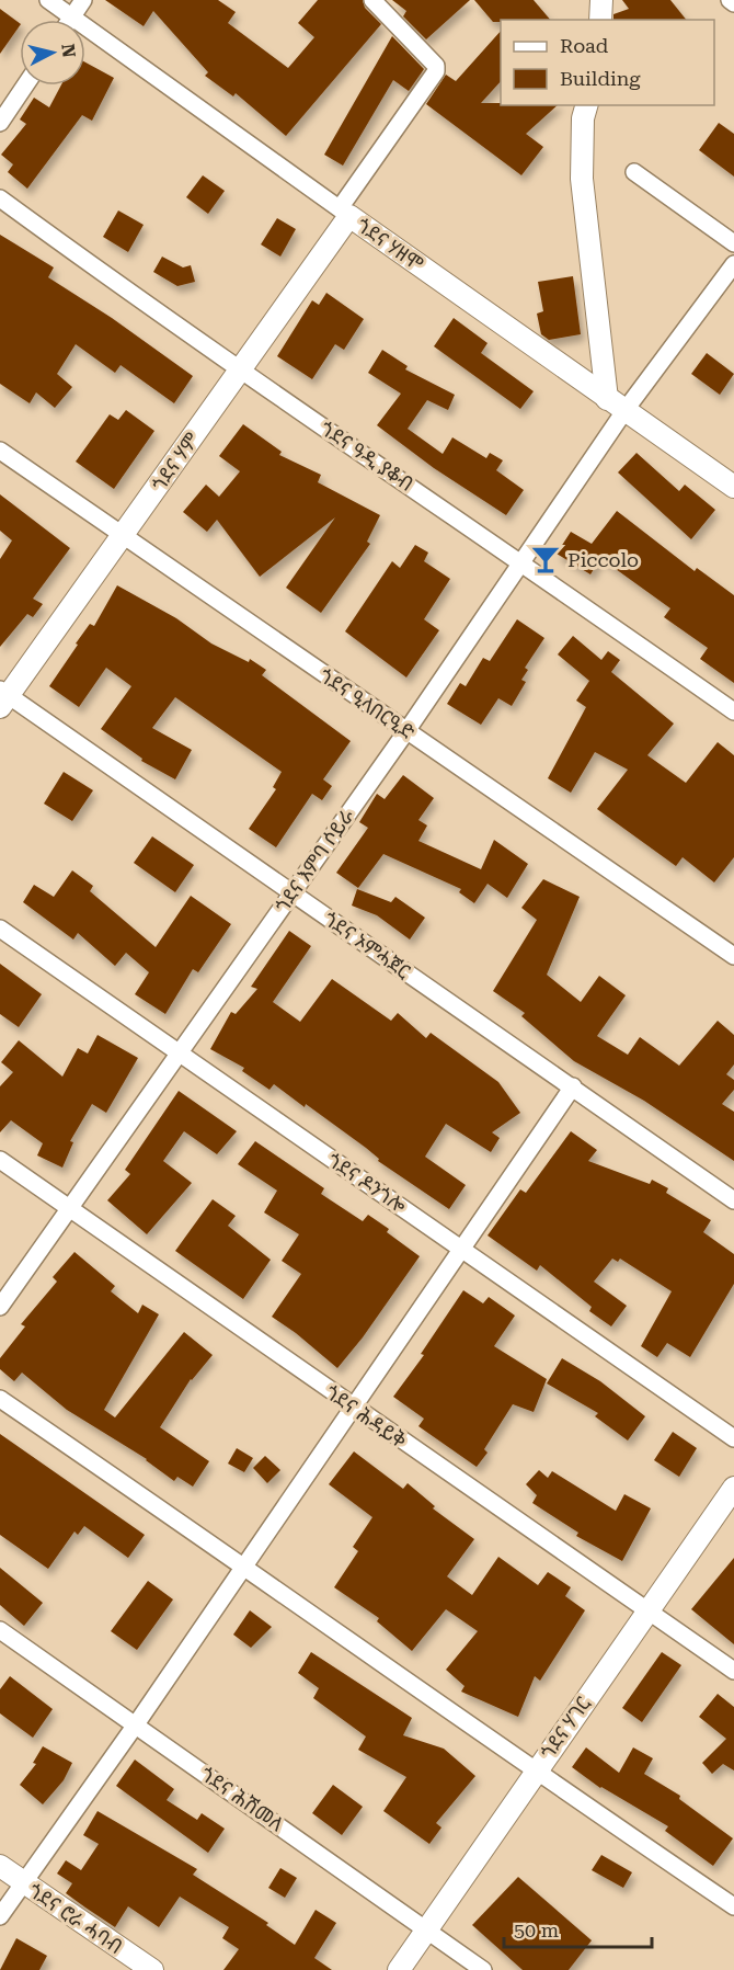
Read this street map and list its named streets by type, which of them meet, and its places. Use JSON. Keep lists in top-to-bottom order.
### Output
{
  "streets": {
    "street": [
      "ጎደና ሃዘሞ",
      "ጎደና ዓዲ ያቆብ",
      "ጎደና ሃም",
      "ጎደና ዒላበርዒድ",
      "ጎደና እምባ ሶይራ",
      "ጎደና ኦምሓጀር",
      "ጎደና ዶንጎሎ",
      "ጎደና ሕዳይቅ",
      "ጎደና ሃገር",
      "ጎደና ሕሽመለ",
      "ጎደና ሮራ ሓባብ"
    ]
  },
  "crossings": [
    ["ጎደና ሃዘሞ", "ጎደና ሃም"],
    ["ጎደና ሃዘሞ", "ጎደና እምባ ሶይራ"],
    ["ጎደና ዓዲ ያቆብ", "ጎደና ሃም"],
    ["ጎደና ዓዲ ያቆብ", "ጎደና እምባ ሶይራ"],
    ["ጎደና ሃም", "ጎደና ዒላበርዒድ"],
    ["ጎደና ሃም", "ጎደና ኦምሓጀር"],
    ["ጎደና ዒላበርዒድ", "ጎደና እምባ ሶይራ"],
    ["ጎደና እምባ ሶይራ", "ጎደና ኦምሓጀር"],
    ["ጎደና እምባ ሶይራ", "ጎደና ዶንጎሎ"],
    ["ጎደና እምባ ሶይራ", "ጎደና ሕዳይቅ"],
    ["ጎደና ሕዳይቅ", "ጎደና ሃገር"],
    ["ጎደና ሃገር", "ጎደና ሕሽመለ"]
  ],
  "places": {
    "bar": ["Piccolo"]
  },
  "legend": ["Road", "Building"],
  "scale_bar": "50 m",
  "north": "right"
}
